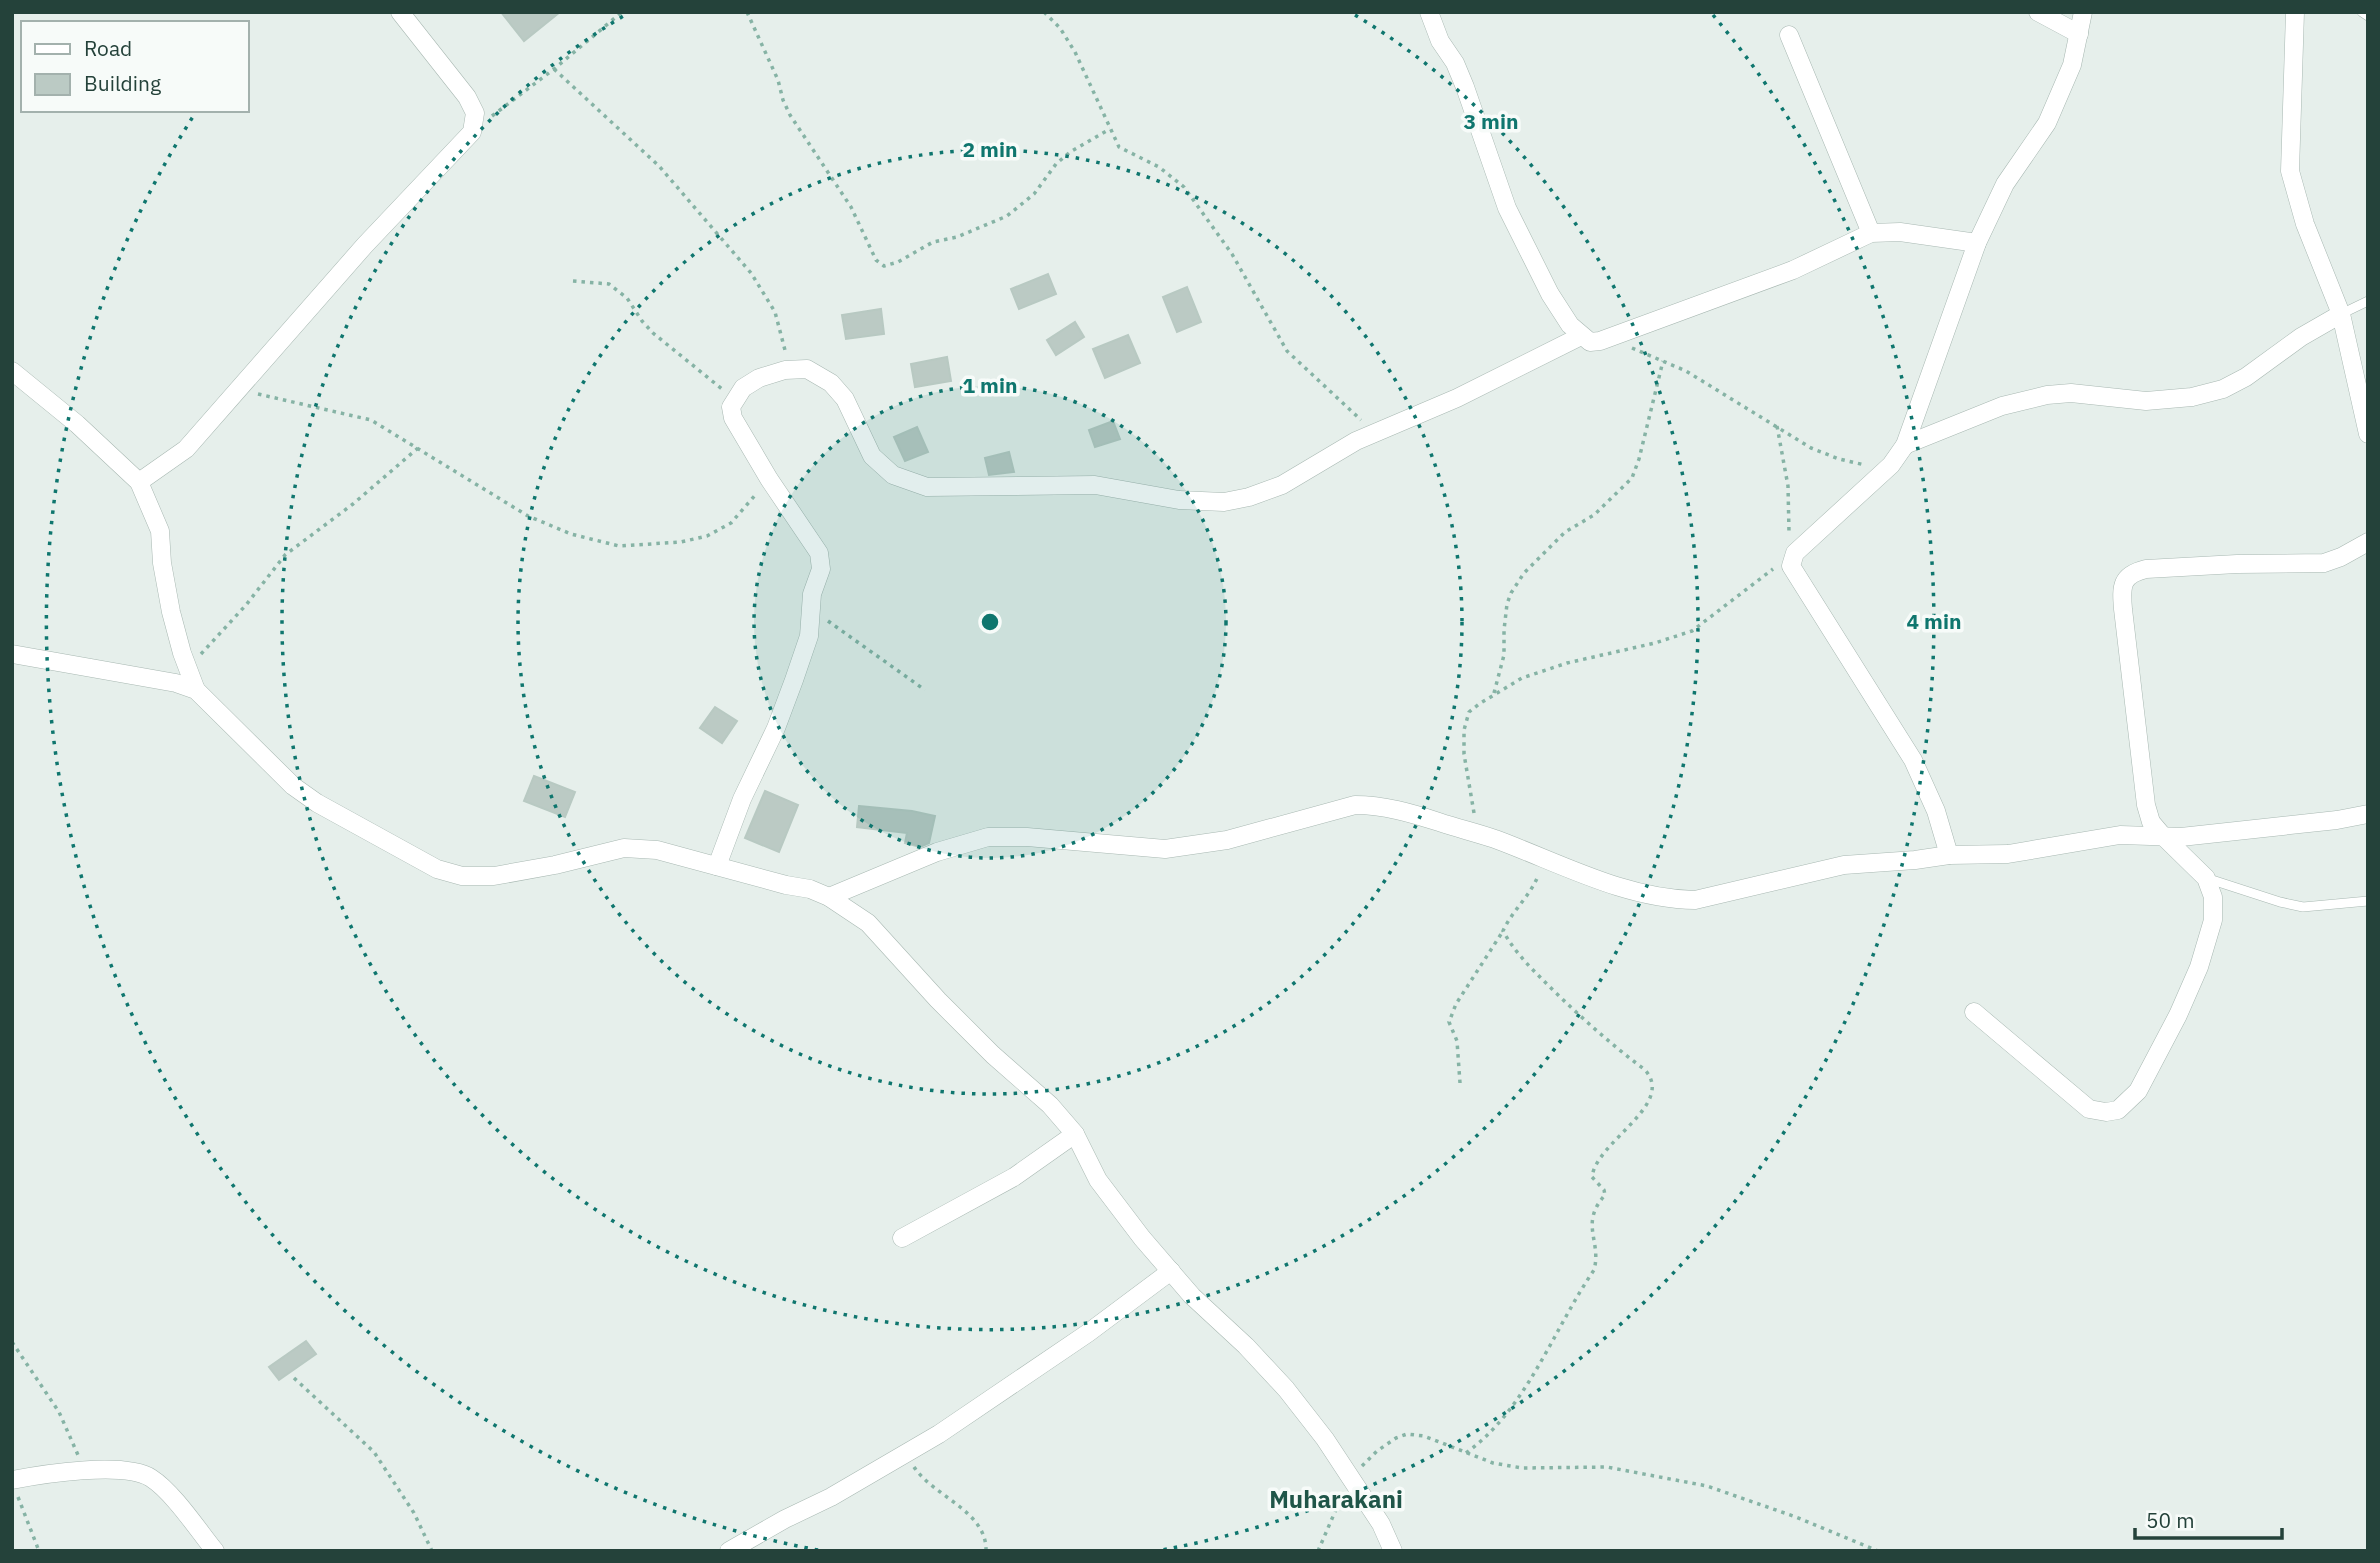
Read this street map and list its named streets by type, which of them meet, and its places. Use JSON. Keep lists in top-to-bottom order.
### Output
{
  "districts": ["Muharakani"],
  "legend": ["Road", "Building"],
  "scale_bar": "50 m",
  "rings": [
    "3 min",
    "2 min",
    "1 min",
    "4 min"
  ]
}
